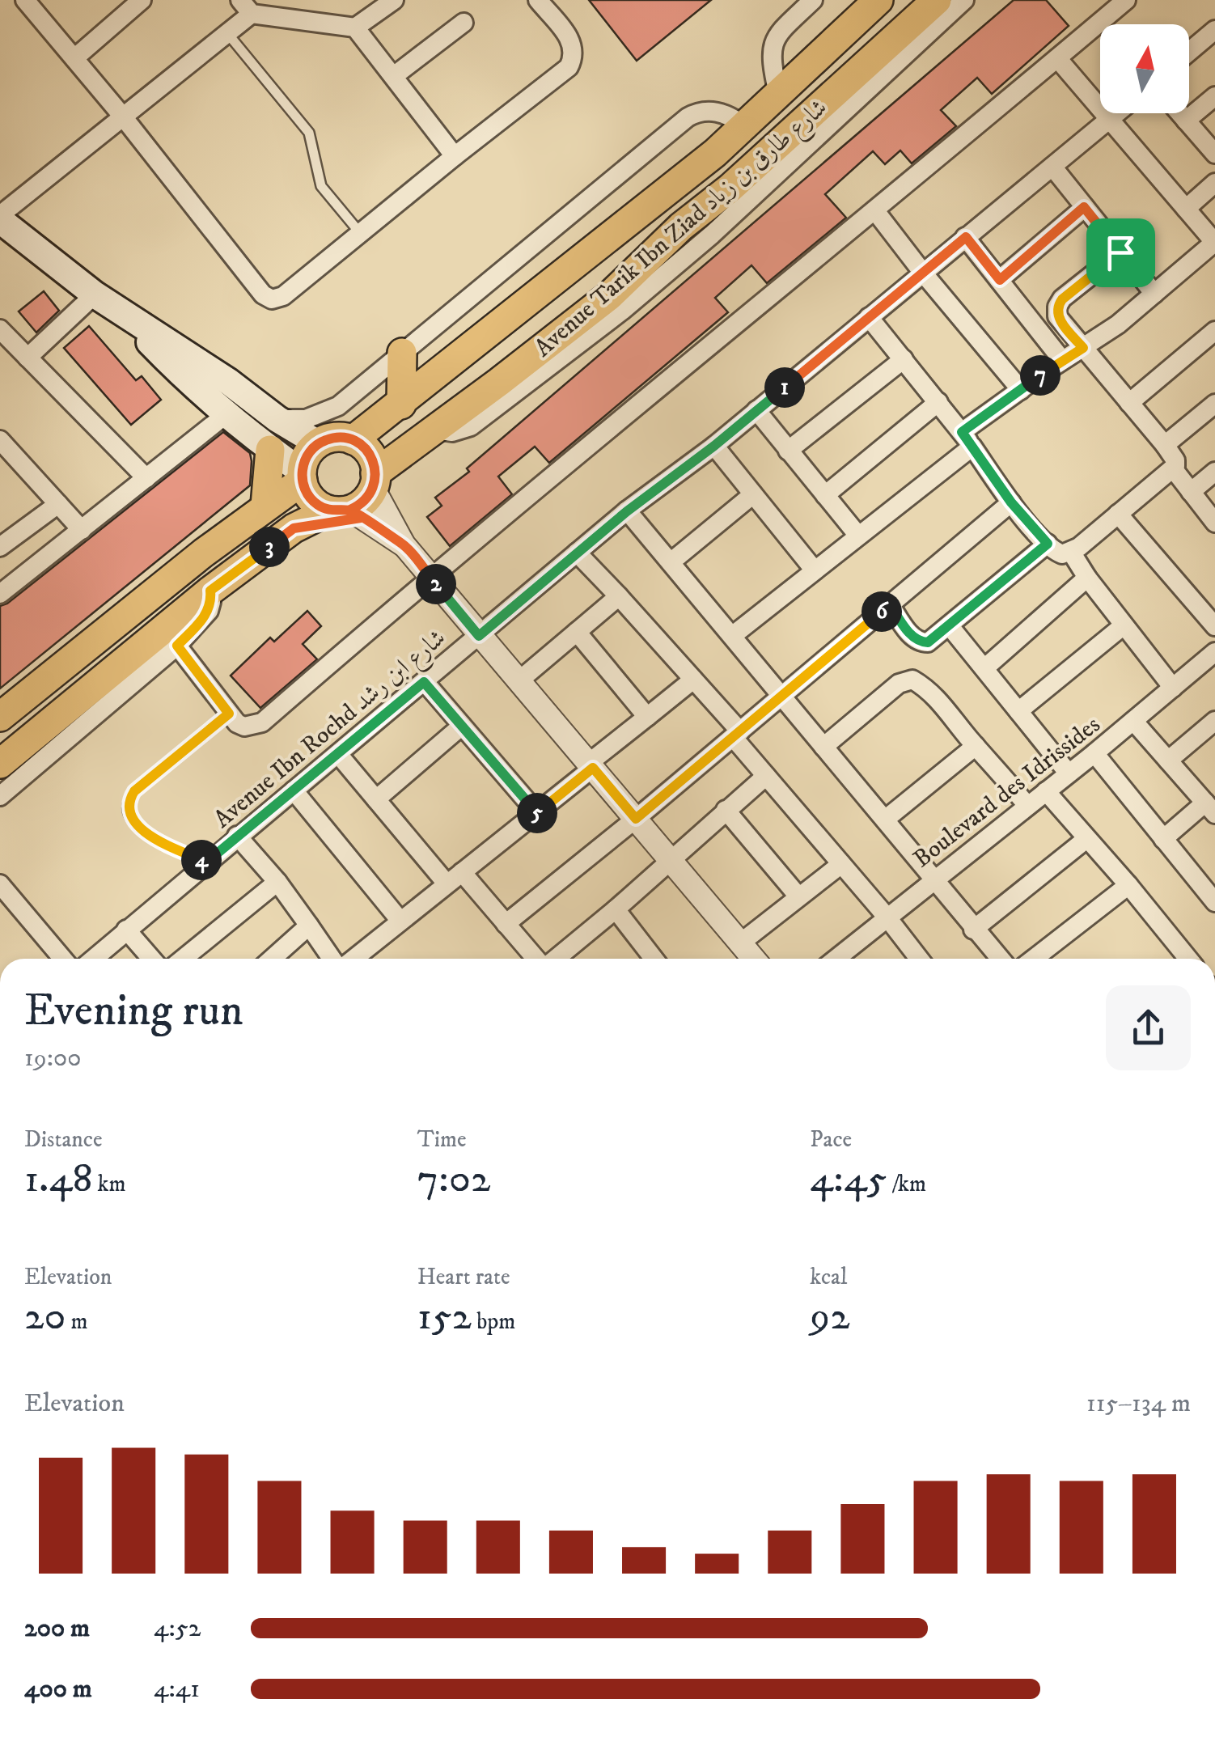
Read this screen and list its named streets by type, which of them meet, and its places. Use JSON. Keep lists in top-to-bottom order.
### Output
{
  "streets": {
    "main road": ["Avenue Tarik Ibn Ziad شارع طارق بن زياد"],
    "street": ["Avenue Ibn Rochd شارع ابن رشد", "Boulevard des Idrissides"]
  },
  "north": "top",
  "page": {
    "pins": [
      "7",
      "1",
      "3",
      "2",
      "6",
      "5",
      "4"
    ],
    "heading": ["Evening run", "19:00"],
    "stats": [
      ["Distance", "1.48 km"],
      ["Time", "7:02"],
      ["Pace", "4:45 /km"],
      ["Elevation", "20 m"],
      ["Heart rate", "152 bpm"],
      ["kcal", "92"]
    ],
    "chart": ["Elevation", "115–134 m"],
    "list": [
      {
        "name": "200 m",
        "note": "4:52"
      },
      {
        "name": "400 m",
        "note": "4:41"
      }
    ]
  }
}
